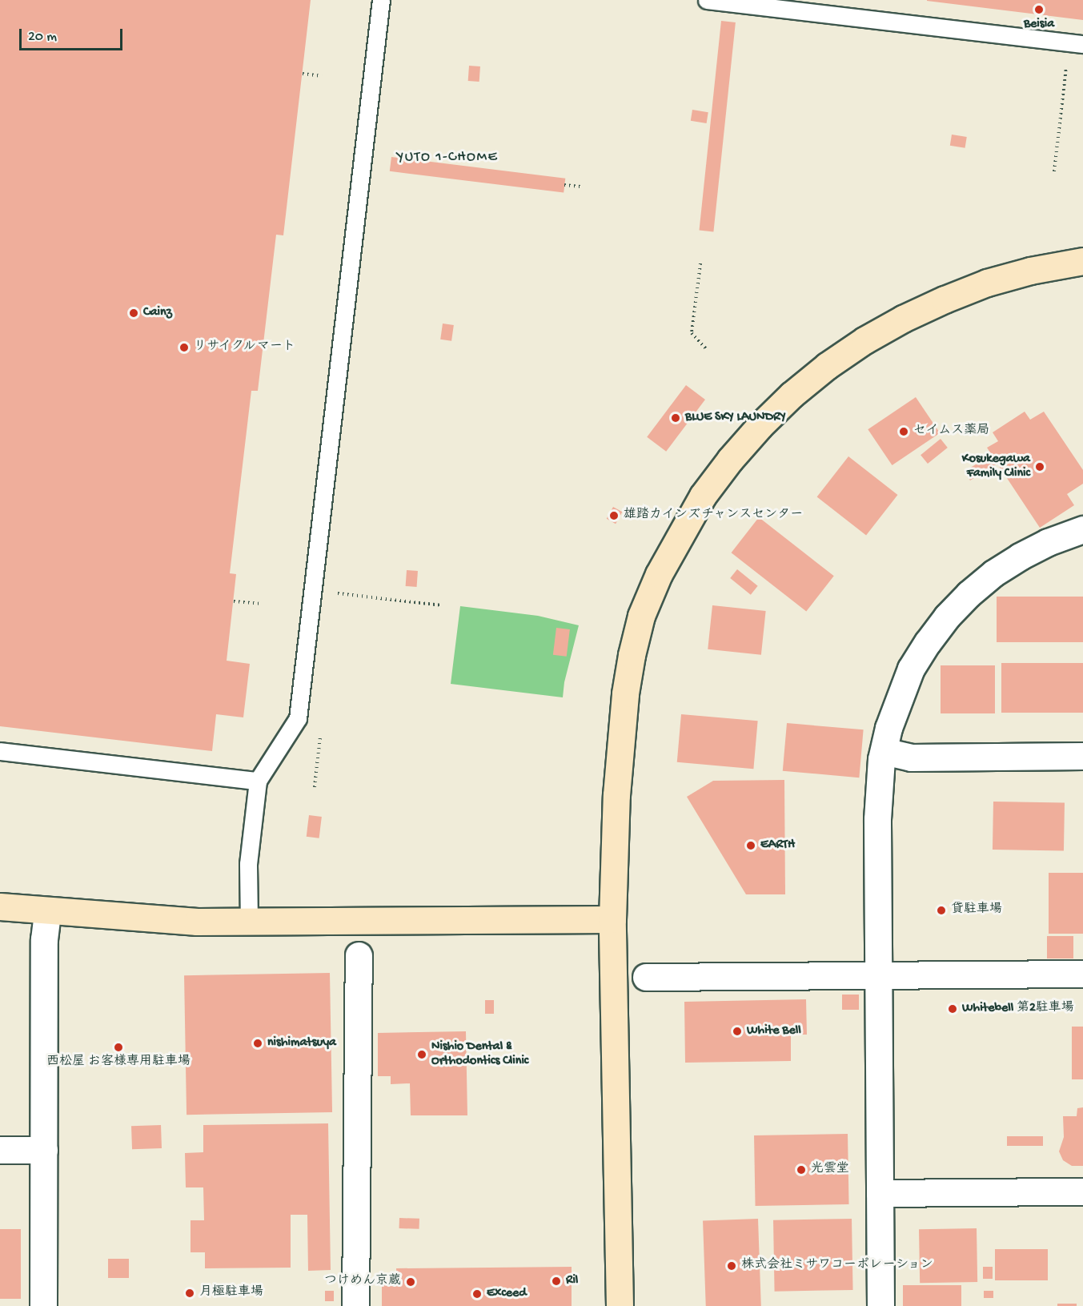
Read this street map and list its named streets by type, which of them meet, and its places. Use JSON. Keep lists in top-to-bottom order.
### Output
{
  "districts": ["YUTO 1-CHOME"],
  "places": [
    "Beisia",
    "Cainz",
    "リサイクルマート",
    "BLUE SKY LAUNDRY",
    "セイムス薬局",
    "Kosukegawa Family Clinic",
    "雄踏カインズチャンスセンター",
    "EARTH",
    "貸駐車場",
    "Whitebell 第2駐車場",
    "White Bell",
    "nishimatsuya",
    "西松屋 お客様専用駐車場",
    "Nishio Dental & Orthodontics Clinic",
    "光雲堂",
    "株式会社ミサワコーポレーション",
    "Ril",
    "つけめん京蔵",
    "月極駐車場",
    "Exceed"
  ],
  "scale_bar": "20 m"
}
